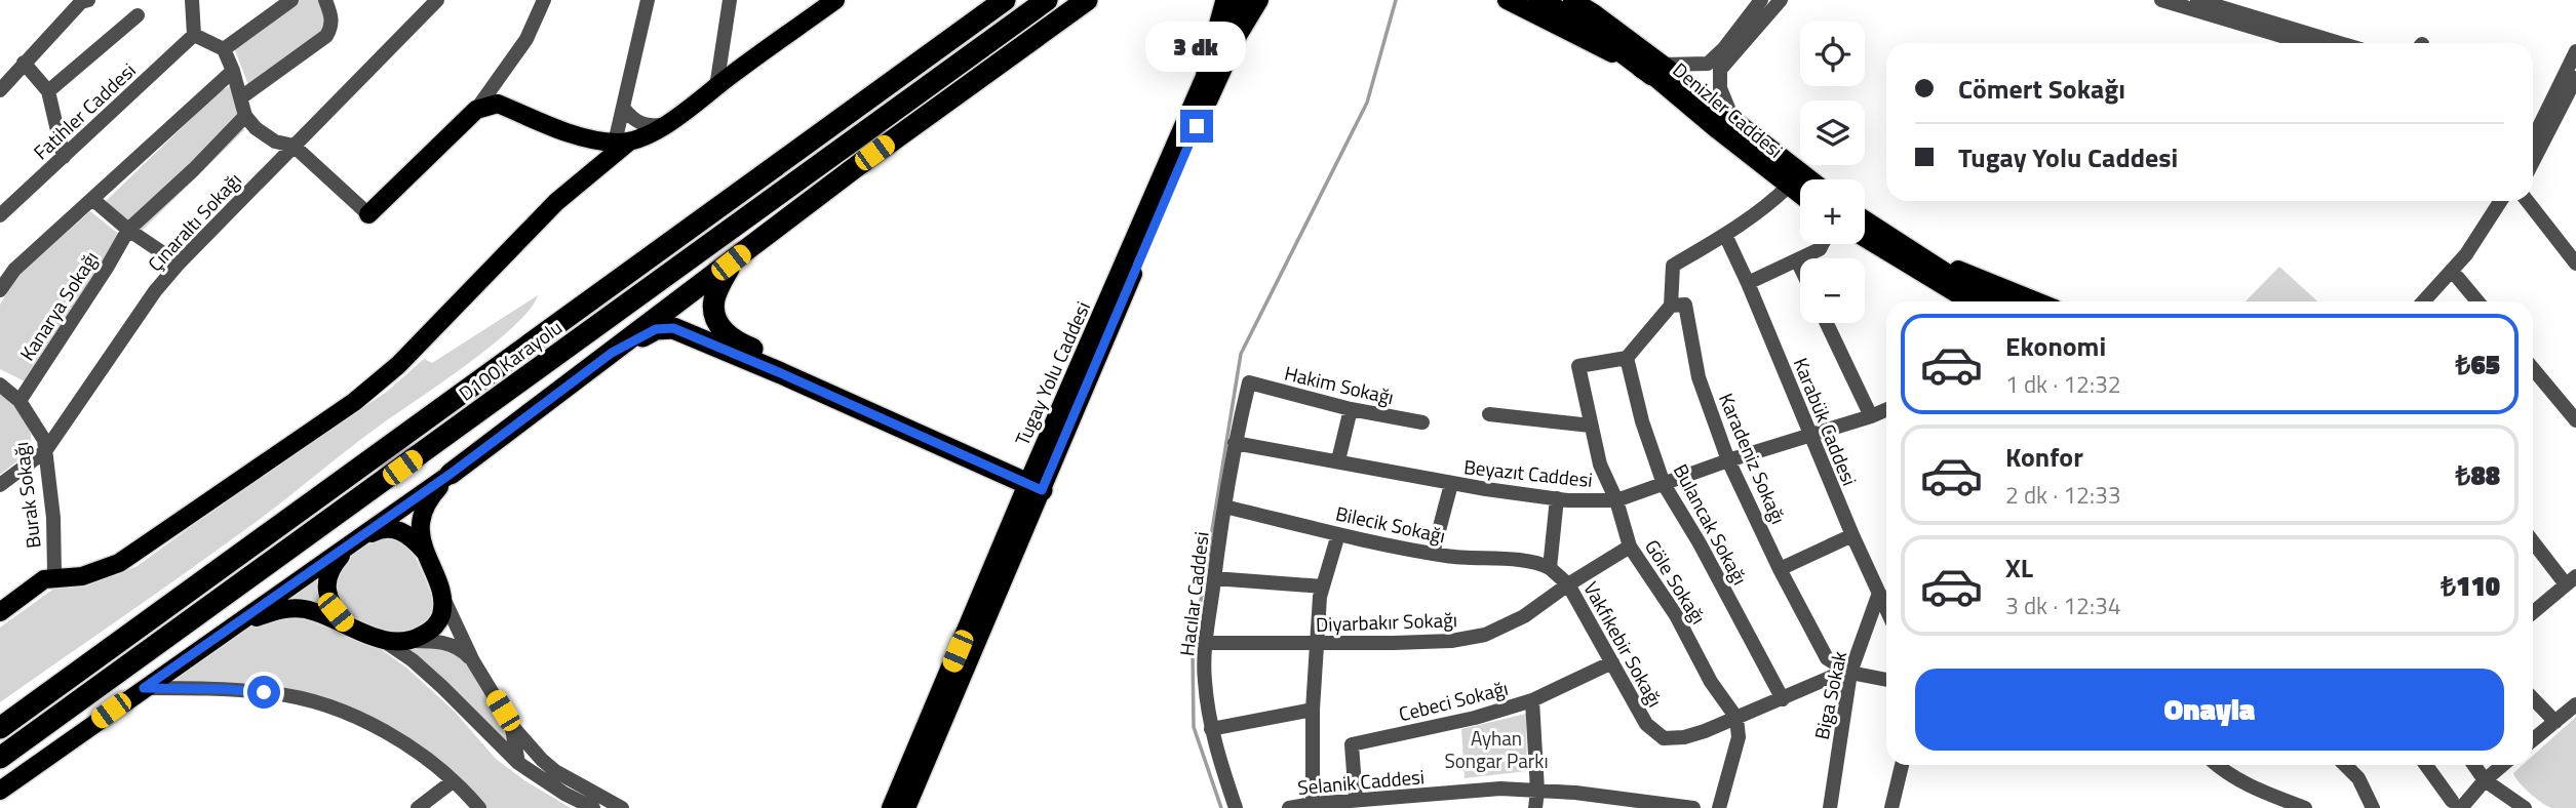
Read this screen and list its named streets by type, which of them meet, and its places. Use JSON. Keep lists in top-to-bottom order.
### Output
{
  "streets": {
    "highway": ["D100 Karayolu"],
    "main road": ["Denizler Caddesi", "Tugay Yolu Caddesi"],
    "street": [
      "Fatihler Caddesi",
      "Çınaraltı Sokağı",
      "Kanarya Sokağı",
      "Hakim Sokağı",
      "Karabük Caddesi",
      "Karadeniz Sokağı",
      "Beyazıt Caddesi",
      "Burak Sokağı",
      "Bilecik Sokağı",
      "Bulancak Sokağı",
      "Göle Sokağı",
      "Hacılar Caddesi",
      "Diyarbakır Sokağı",
      "Vakfıkebir Sokağı",
      "Biga Sokak",
      "Cebeci Sokağı",
      "Selanik Caddesi"
    ]
  },
  "crossings": [
    ["Çınaraltı Sokağı", "Burak Sokağı"],
    ["Kanarya Sokağı", "Burak Sokağı"],
    ["Hakim Sokağı", "Hacılar Caddesi"],
    ["Karabük Caddesi", "Beyazıt Caddesi"],
    ["Karabük Caddesi", "Biga Sokak"],
    ["Karadeniz Sokağı", "Beyazıt Caddesi"],
    ["Karadeniz Sokağı", "Vakfıkebir Sokağı"],
    ["Karadeniz Sokağı", "Biga Sokak"],
    ["Beyazıt Caddesi", "Bulancak Sokağı"],
    ["Beyazıt Caddesi", "Göle Sokağı"],
    ["Beyazıt Caddesi", "Hacılar Caddesi"],
    ["Bilecik Sokağı", "Hacılar Caddesi"],
    ["Bilecik Sokağı", "Vakfıkebir Sokağı"],
    ["Bulancak Sokağı", "Göle Sokağı"],
    ["Bulancak Sokağı", "Vakfıkebir Sokağı"],
    ["Göle Sokağı", "Diyarbakır Sokağı"],
    ["Göle Sokağı", "Vakfıkebir Sokağı"],
    ["Hacılar Caddesi", "Diyarbakır Sokağı"],
    ["Diyarbakır Sokağı", "Vakfıkebir Sokağı"],
    ["Vakfıkebir Sokağı", "Biga Sokak"],
    ["Vakfıkebir Sokağı", "Cebeci Sokağı"],
    ["Cebeci Sokağı", "Selanik Caddesi"]
  ],
  "parks": ["Ayhan Songar Parkı"],
  "page": {
    "map_buttons": ["+", "−"],
    "bubble": "3 dk",
    "banner": ["Cömert Sokağı", "Tugay Yolu Caddesi"],
    "list": [
      {
        "name": "Ekonomi",
        "note": "1 dk · 12:32",
        "value": "₺65"
      },
      {
        "name": "Konfor",
        "note": "2 dk · 12:33",
        "value": "₺88"
      },
      {
        "name": "XL",
        "note": "3 dk · 12:34",
        "value": "₺110"
      }
    ],
    "buttons": "Onayla"
  }
}
